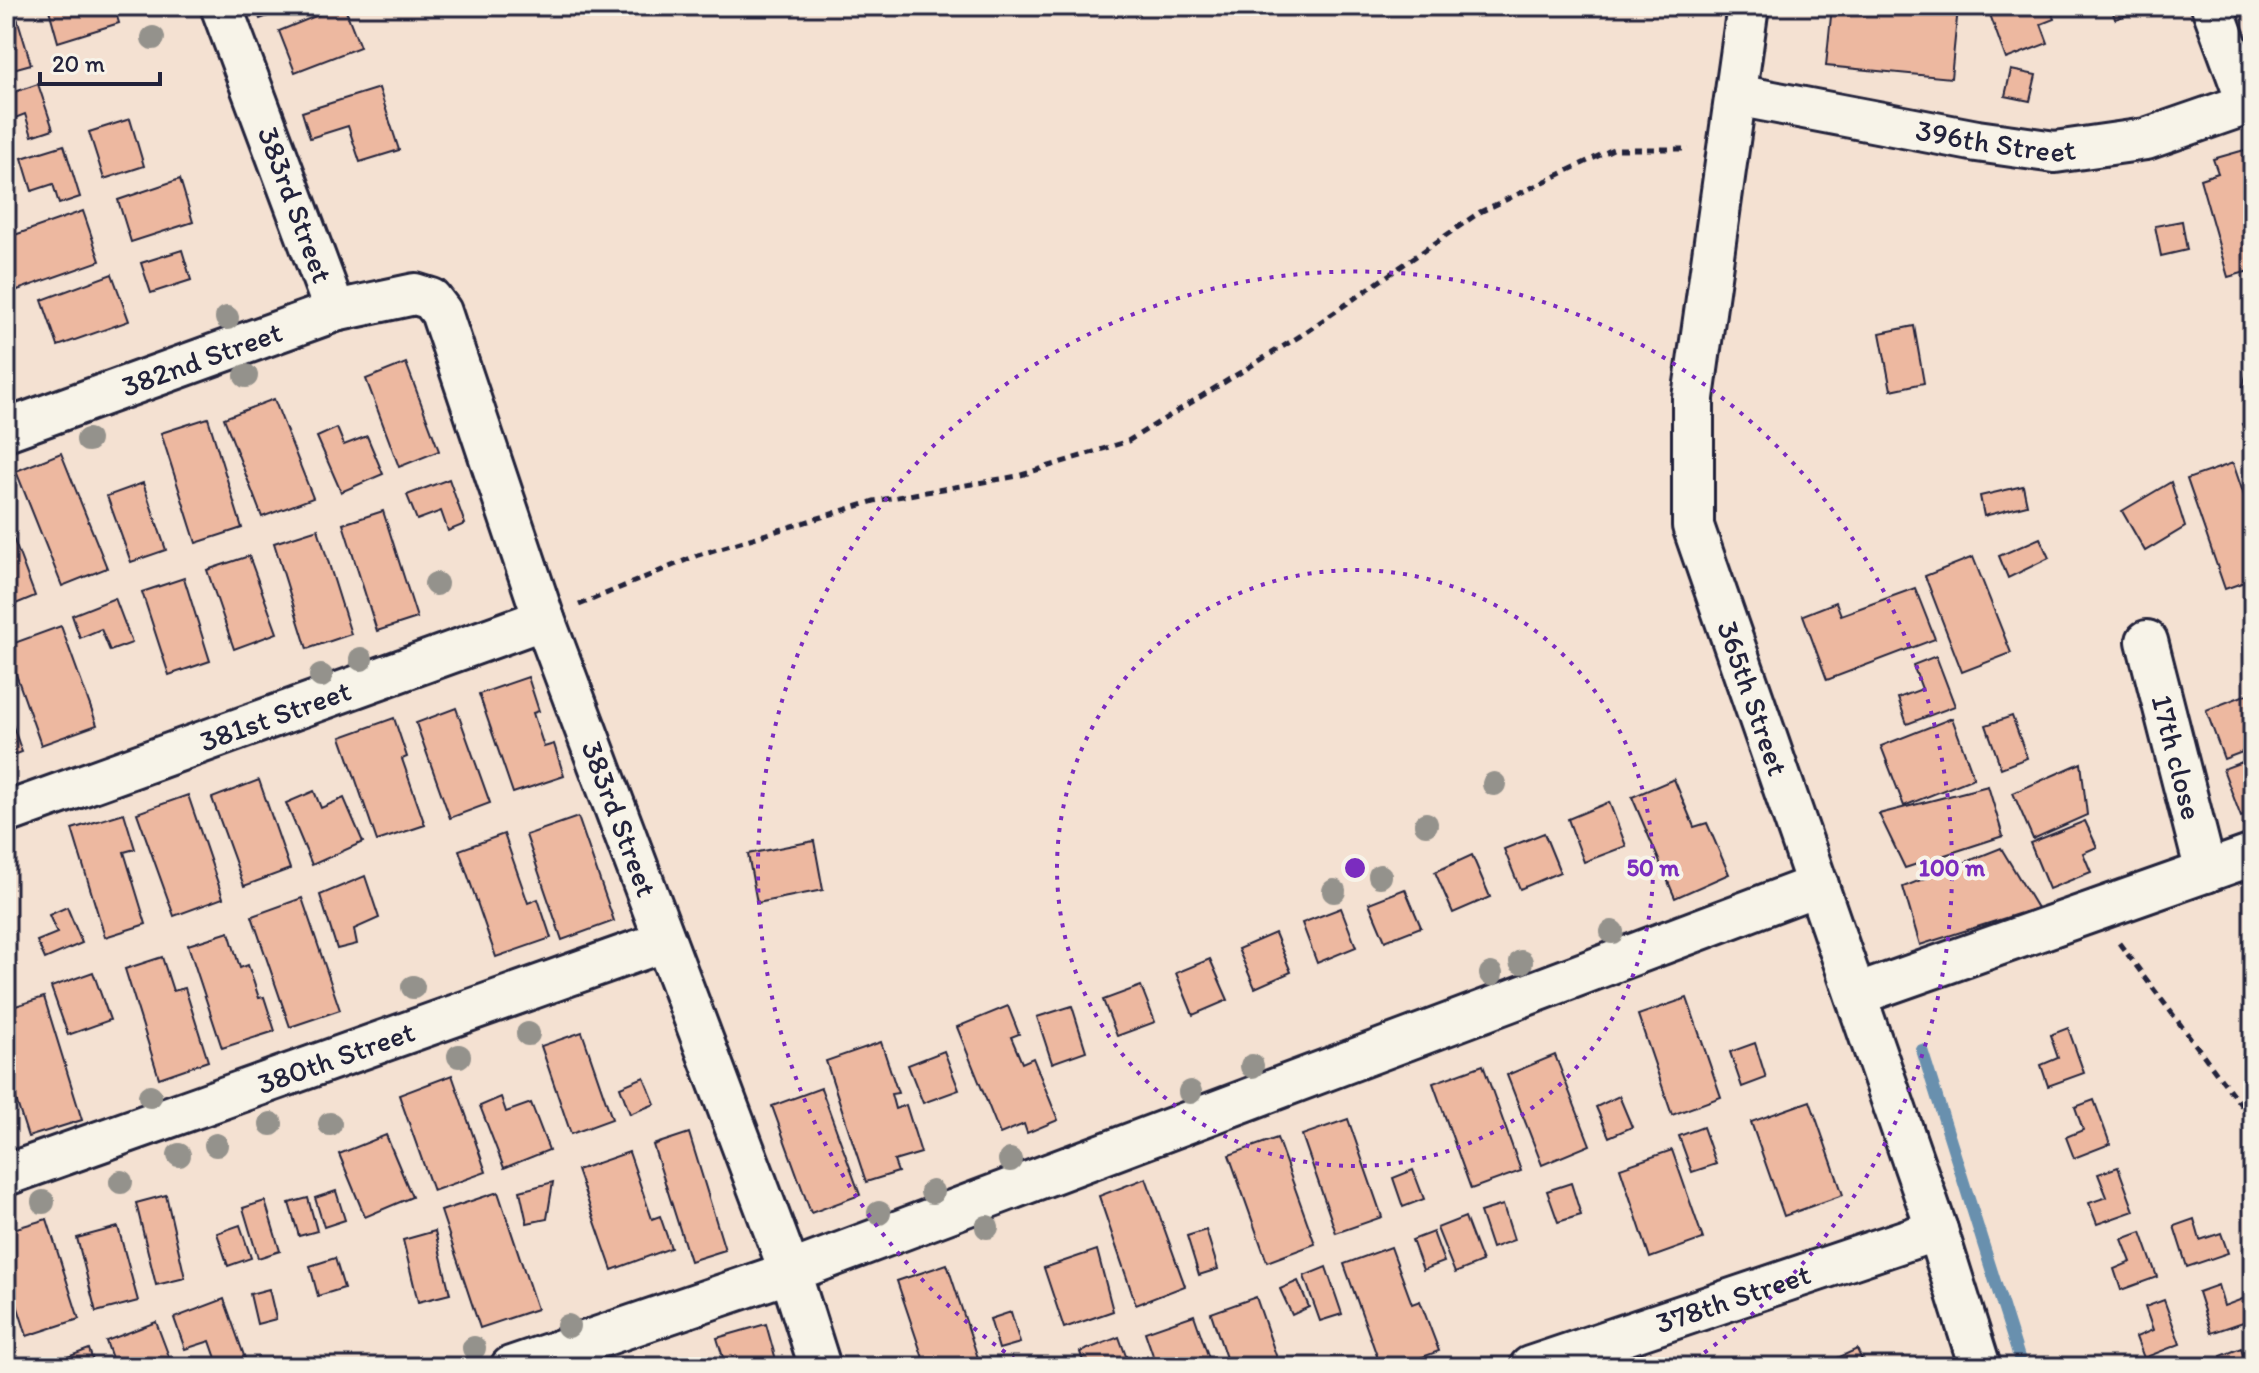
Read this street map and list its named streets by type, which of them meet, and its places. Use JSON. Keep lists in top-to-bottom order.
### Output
{
  "streets": {
    "street": [
      "396th Street",
      "383rd Street",
      "382nd Street",
      "365th Street",
      "381st Street",
      "17th close",
      "380th Street",
      "378th Street"
    ]
  },
  "crossings": [
    ["396th Street", "365th Street"],
    ["383rd Street", "382nd Street"],
    ["383rd Street", "381st Street"],
    ["383rd Street", "380th Street"],
    ["365th Street", "378th Street"]
  ],
  "scale_bar": "20 m",
  "rings": ["50 m", "100 m"]
}
